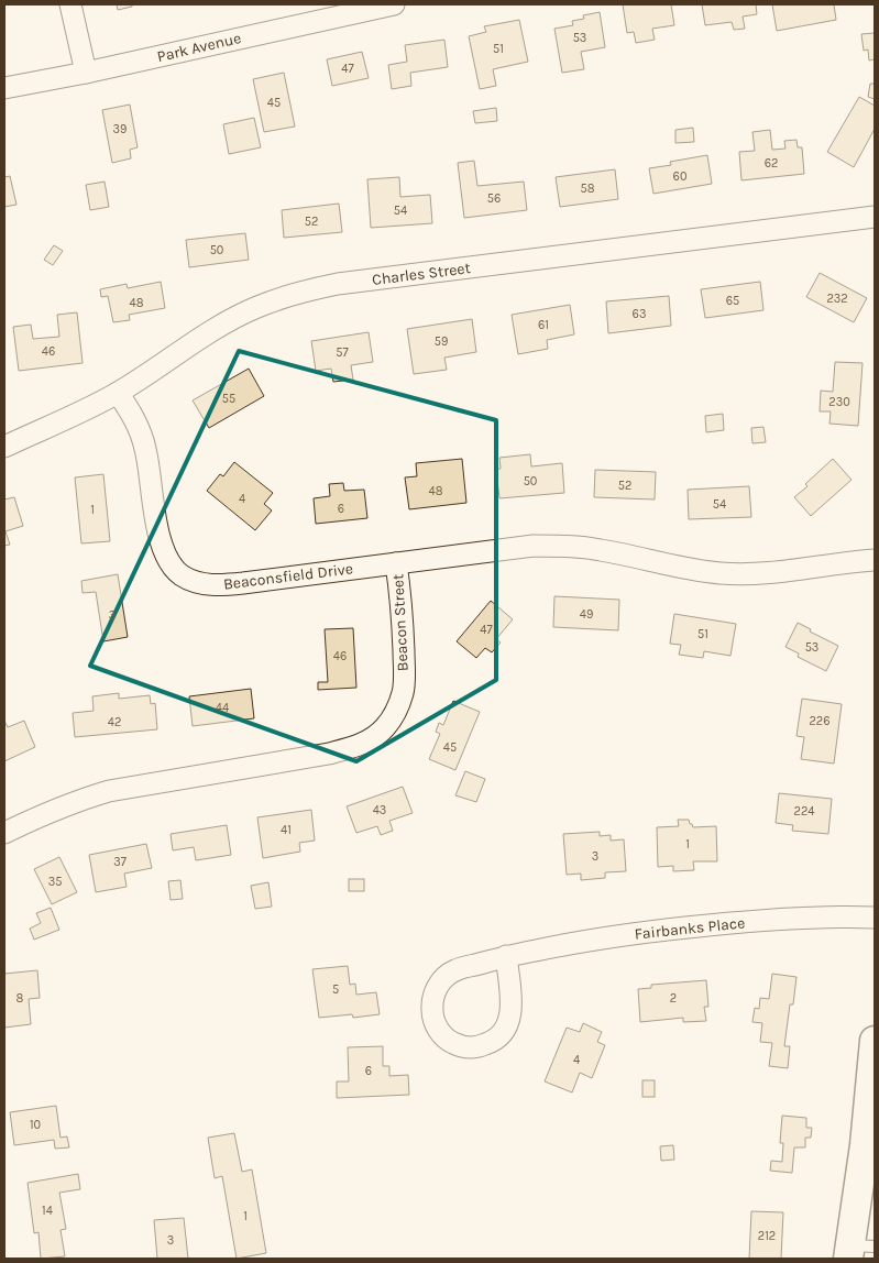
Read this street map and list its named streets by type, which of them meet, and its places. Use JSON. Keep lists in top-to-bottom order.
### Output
{
  "streets": {
    "street": [
      "Park Avenue",
      "Charles Street",
      "Beaconsfield Drive",
      "Beacon Street",
      "Fairbanks Place"
    ]
  },
  "crossings": [
    ["Charles Street", "Beaconsfield Drive"],
    ["Beaconsfield Drive", "Beacon Street"]
  ],
  "house_numbers": [
    "53",
    "51",
    "47",
    "45",
    "39",
    "62",
    "60",
    "58",
    "56",
    "54",
    "52",
    "50",
    "232",
    "65",
    "48",
    "63",
    "61",
    "59",
    "46",
    "57",
    "55",
    "230",
    "50",
    "52",
    "48",
    "4",
    "54",
    "6",
    "1",
    "49",
    "3",
    "47",
    "51",
    "53",
    "46",
    "44",
    "226",
    "42",
    "45",
    "43",
    "224",
    "41",
    "1",
    "3",
    "37",
    "35",
    "5",
    "8",
    "2",
    "4",
    "6",
    "10",
    "14",
    "1",
    "212",
    "3"
  ]
}
